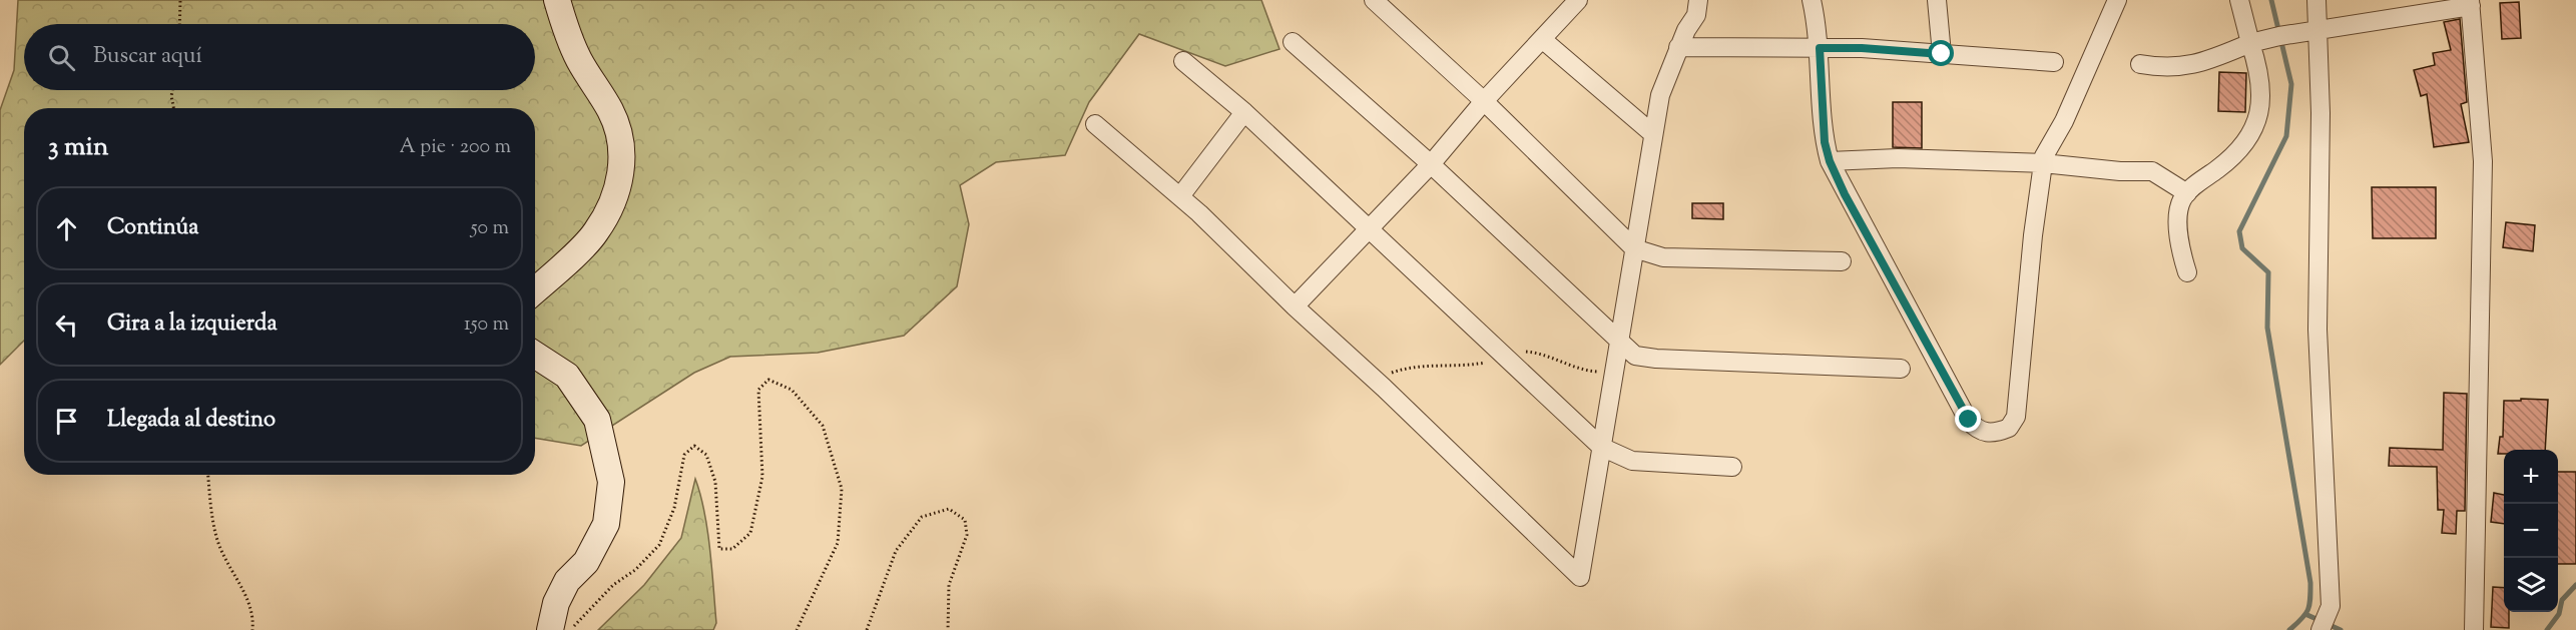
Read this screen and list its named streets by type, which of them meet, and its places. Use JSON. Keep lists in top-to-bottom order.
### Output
{
  "page": {
    "search": "Buscar aquí",
    "heading": ["3 min", "A pie · 200 m"],
    "list": [
      ["Continúa", "50 m"],
      ["Gira a la izquierda", "150 m"],
      "Llegada al destino"
    ],
    "map_buttons": ["+", "−"]
  }
}
